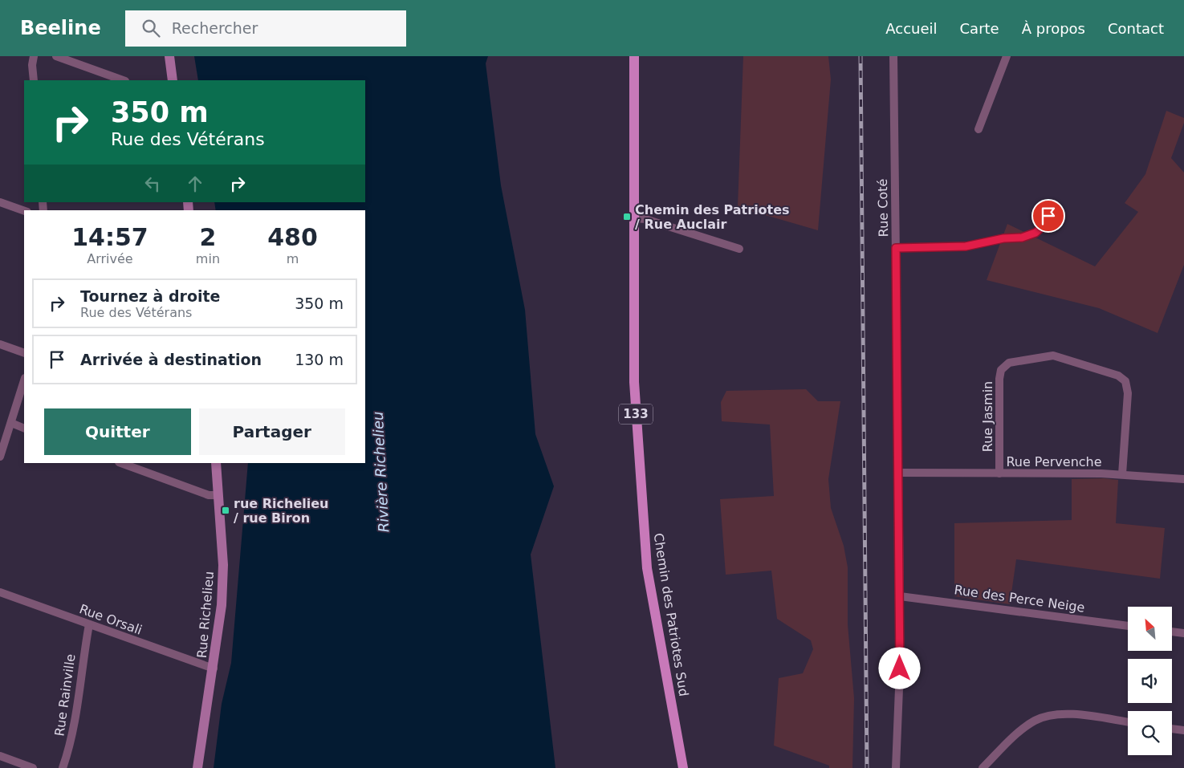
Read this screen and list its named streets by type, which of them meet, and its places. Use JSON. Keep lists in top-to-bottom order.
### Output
{
  "streets": {
    "main road": ["133", "Rue Richelieu", "Chemin des Patriotes Sud"],
    "street": [
      "Rue Coté",
      "Rue Jasmin",
      "Rue Pervenche",
      "Rue des Perce Neige",
      "Rue Orsali",
      "Rue Rainville"
    ]
  },
  "crossings": [
    ["Rue Coté", "Rue Pervenche"],
    ["Rue Coté", "Rue des Perce Neige"],
    ["Rue Jasmin", "Rue Pervenche"],
    ["Rue Richelieu", "Rue Orsali"],
    ["Rue Orsali", "Rue Rainville"]
  ],
  "water": ["Rivière Richelieu"],
  "places": {
    "transit": ["Chemin des Patriotes / Rue Auclair", "rue Richelieu / rue Biron"]
  },
  "north": "top left",
  "page": {
    "header": "Beeline",
    "search": "Rechercher",
    "nav": [
      "Accueil",
      "Carte",
      "À propos",
      "Contact"
    ],
    "turn": ["350 m", "Rue des Vétérans"],
    "eta": [
      "14:57",
      "Arrivée",
      "2",
      "min",
      "480",
      "m"
    ],
    "list": [
      {
        "name": "Tournez à droite",
        "note": "Rue des Vétérans",
        "value": "350 m"
      },
      {
        "name": "Arrivée à destination",
        "value": "130 m"
      }
    ],
    "buttons": ["Quitter", "Partager"]
  }
}
